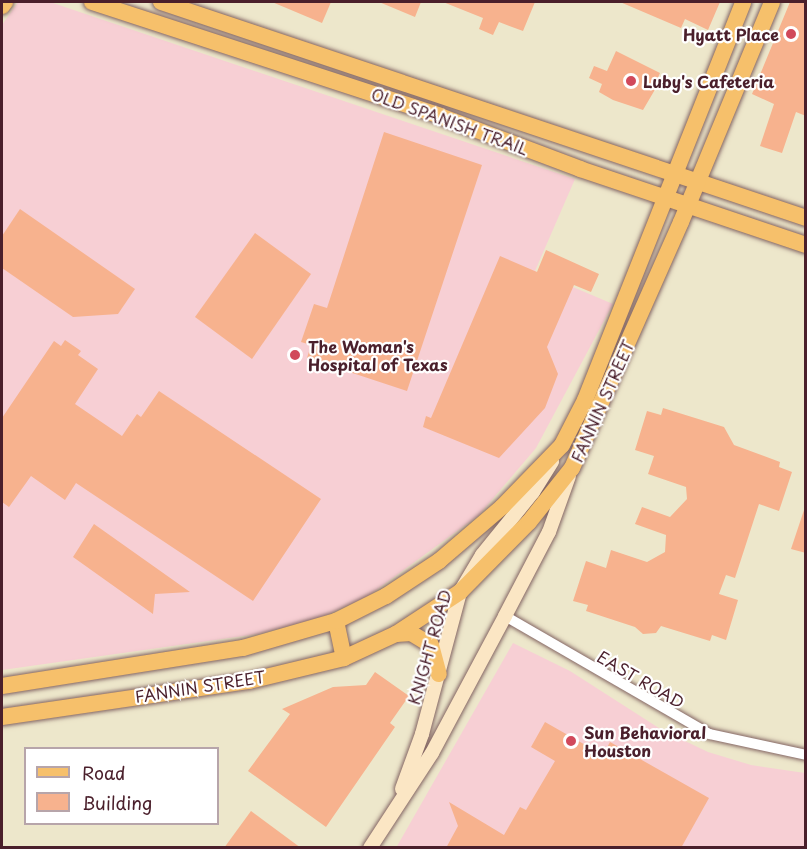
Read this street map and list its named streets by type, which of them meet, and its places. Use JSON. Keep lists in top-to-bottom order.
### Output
{
  "streets": {
    "main road": ["OLD SPANISH TRAIL", "FANNIN STREET"],
    "street": ["KNIGHT ROAD", "EAST ROAD"]
  },
  "crossings": [
    ["OLD SPANISH TRAIL", "FANNIN STREET"],
    ["FANNIN STREET", "KNIGHT ROAD"],
    ["KNIGHT ROAD", "EAST ROAD"]
  ],
  "places": [
    "Hyatt Place",
    "Luby's Cafeteria",
    "The Woman's Hospital of Texas",
    "Sun Behavioral Houston"
  ],
  "legend": ["Road", "Building"]
}
